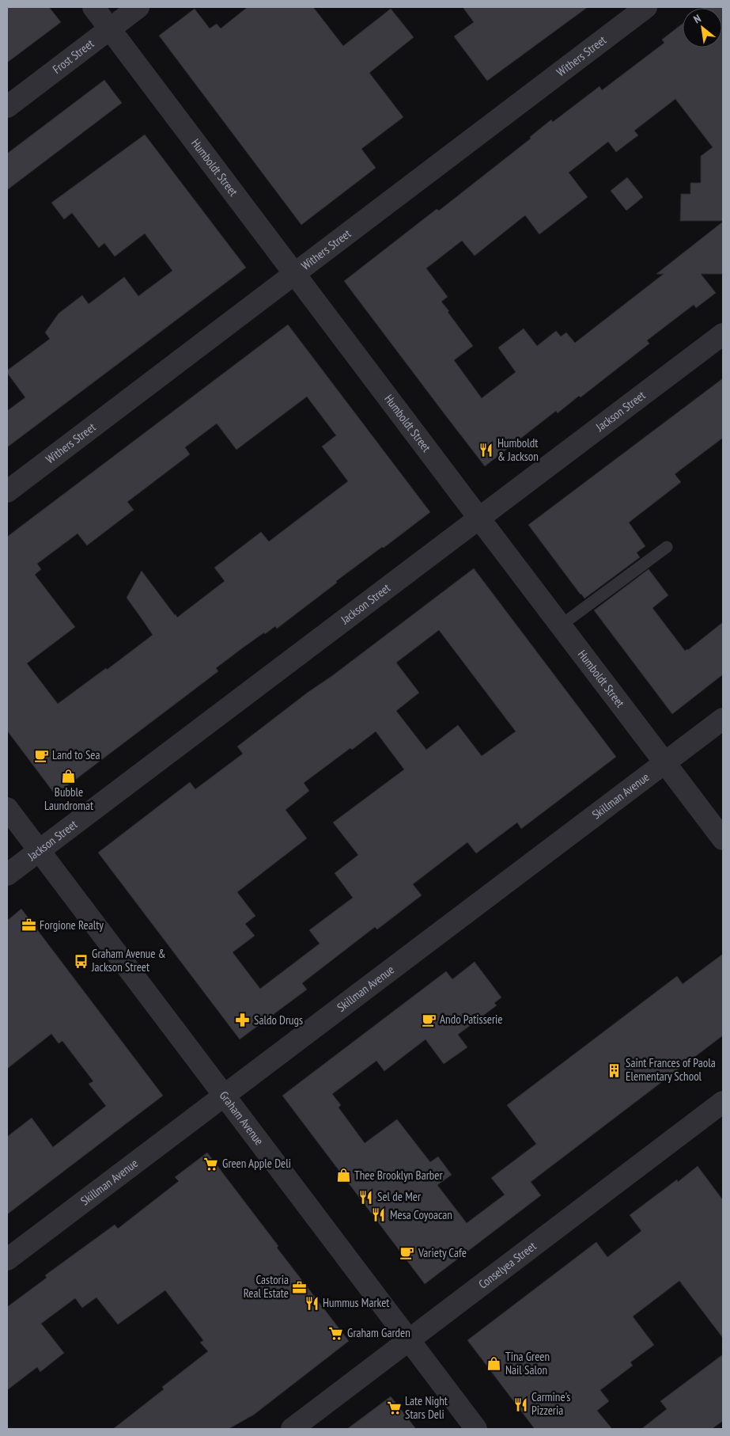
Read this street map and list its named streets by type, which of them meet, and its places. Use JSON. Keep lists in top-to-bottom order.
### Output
{
  "streets": {
    "street": [
      "Withers Street",
      "Frost Street",
      "Humboldt Street",
      "Jackson Street",
      "Skillman Avenue",
      "Graham Avenue",
      "Conselyea Street"
    ]
  },
  "crossings": [
    ["Withers Street", "Humboldt Street"],
    ["Frost Street", "Humboldt Street"],
    ["Humboldt Street", "Jackson Street"],
    ["Humboldt Street", "Skillman Avenue"],
    ["Jackson Street", "Graham Avenue"],
    ["Skillman Avenue", "Graham Avenue"],
    ["Graham Avenue", "Conselyea Street"]
  ],
  "places": {
    "restaurant": [
      "Humboldt & Jackson",
      "Sel de Mer",
      "Mesa Coyoacan",
      "Hummus Market",
      "Carmine's Pizzeria"
    ],
    "cafe": ["Land to Sea", "Ando Patisserie", "Variety Cafe"],
    "shop": ["Bubble Laundromat", "Thee Brooklyn Barber", "Tina Green Nail Salon"],
    "office": ["Forgione Realty", "Castoria Real Estate"],
    "bus stop": ["Graham Avenue & Jackson Street"],
    "pharmacy": ["Saldo Drugs"],
    "building": ["Saint Frances of Paola Elementary School"],
    "supermarket": ["Green Apple Deli", "Graham Garden", "Late Night Stars Deli"]
  },
  "north": "top left"
}
